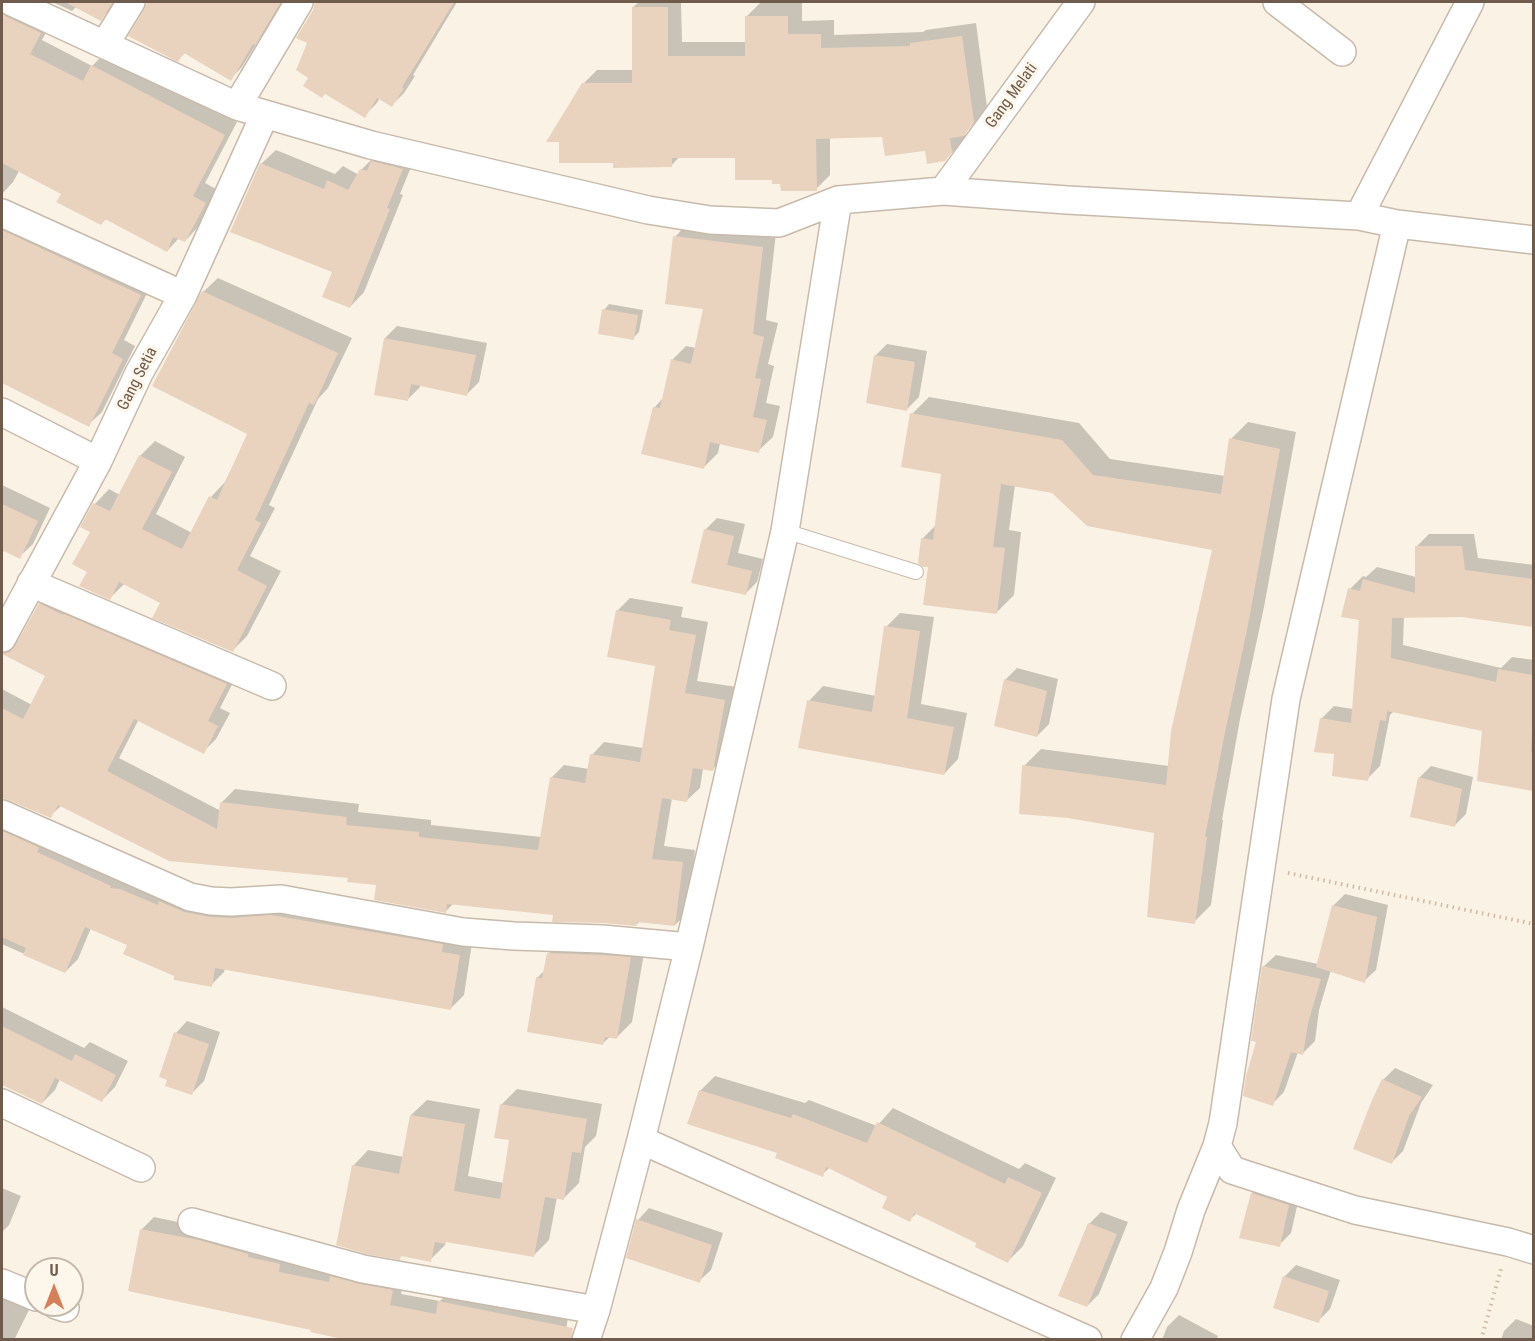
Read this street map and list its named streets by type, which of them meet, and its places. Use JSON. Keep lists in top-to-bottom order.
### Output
{
  "streets": {
    "street": ["Gang Melati", "Gang Setia"]
  },
  "north": "top"
}
